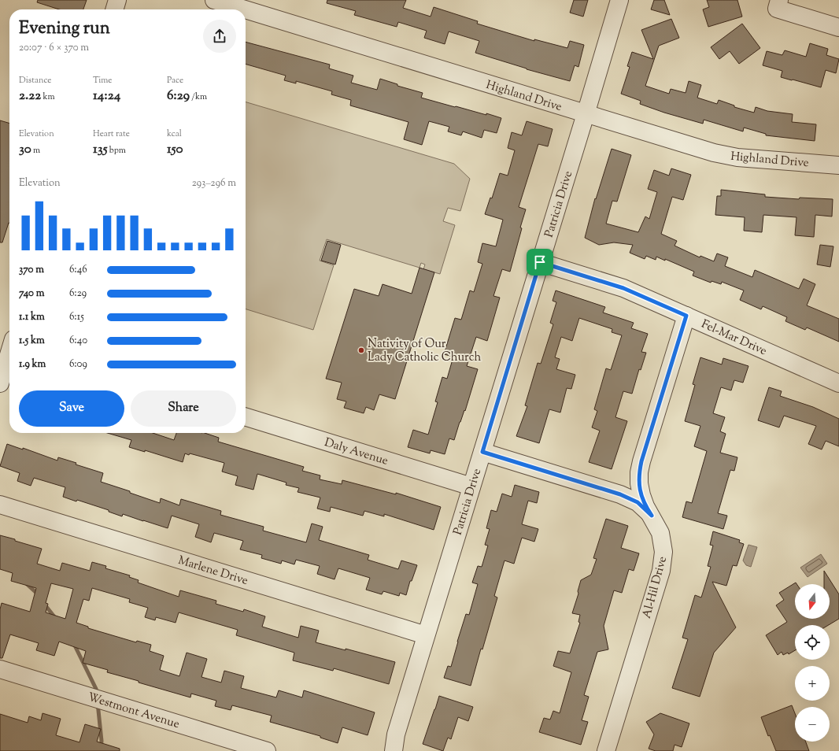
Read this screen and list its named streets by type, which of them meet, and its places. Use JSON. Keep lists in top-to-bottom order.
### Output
{
  "streets": {
    "street": [
      "Highland Drive",
      "Patricia Drive",
      "Fel-Mar Drive",
      "Daly Avenue",
      "Marlene Drive",
      "Al-Hil Drive",
      "Westmont Avenue"
    ]
  },
  "crossings": [
    ["Highland Drive", "Patricia Drive"],
    ["Patricia Drive", "Fel-Mar Drive"],
    ["Patricia Drive", "Daly Avenue"],
    ["Patricia Drive", "Marlene Drive"],
    ["Fel-Mar Drive", "Al-Hil Drive"]
  ],
  "places": ["Nativity of Our Lady Catholic Church"],
  "north": "bottom",
  "page": {
    "heading": ["Evening run", "20:07 · 6 × 370 m"],
    "stats": [
      ["Distance", "2.22 km"],
      ["Time", "14:24"],
      ["Pace", "6:29 /km"],
      ["Elevation", "30 m"],
      ["Heart rate", "135 bpm"],
      ["kcal", "150"]
    ],
    "chart": ["Elevation", "293–296 m"],
    "list": [
      {
        "name": "370 m",
        "note": "6:46"
      },
      {
        "name": "740 m",
        "note": "6:29"
      },
      {
        "name": "1.1 km",
        "note": "6:15"
      },
      {
        "name": "1.5 km",
        "note": "6:40"
      },
      {
        "name": "1.9 km",
        "note": "6:09"
      }
    ],
    "buttons": ["Save", "Share"],
    "map_buttons": ["+", "−"]
  }
}
